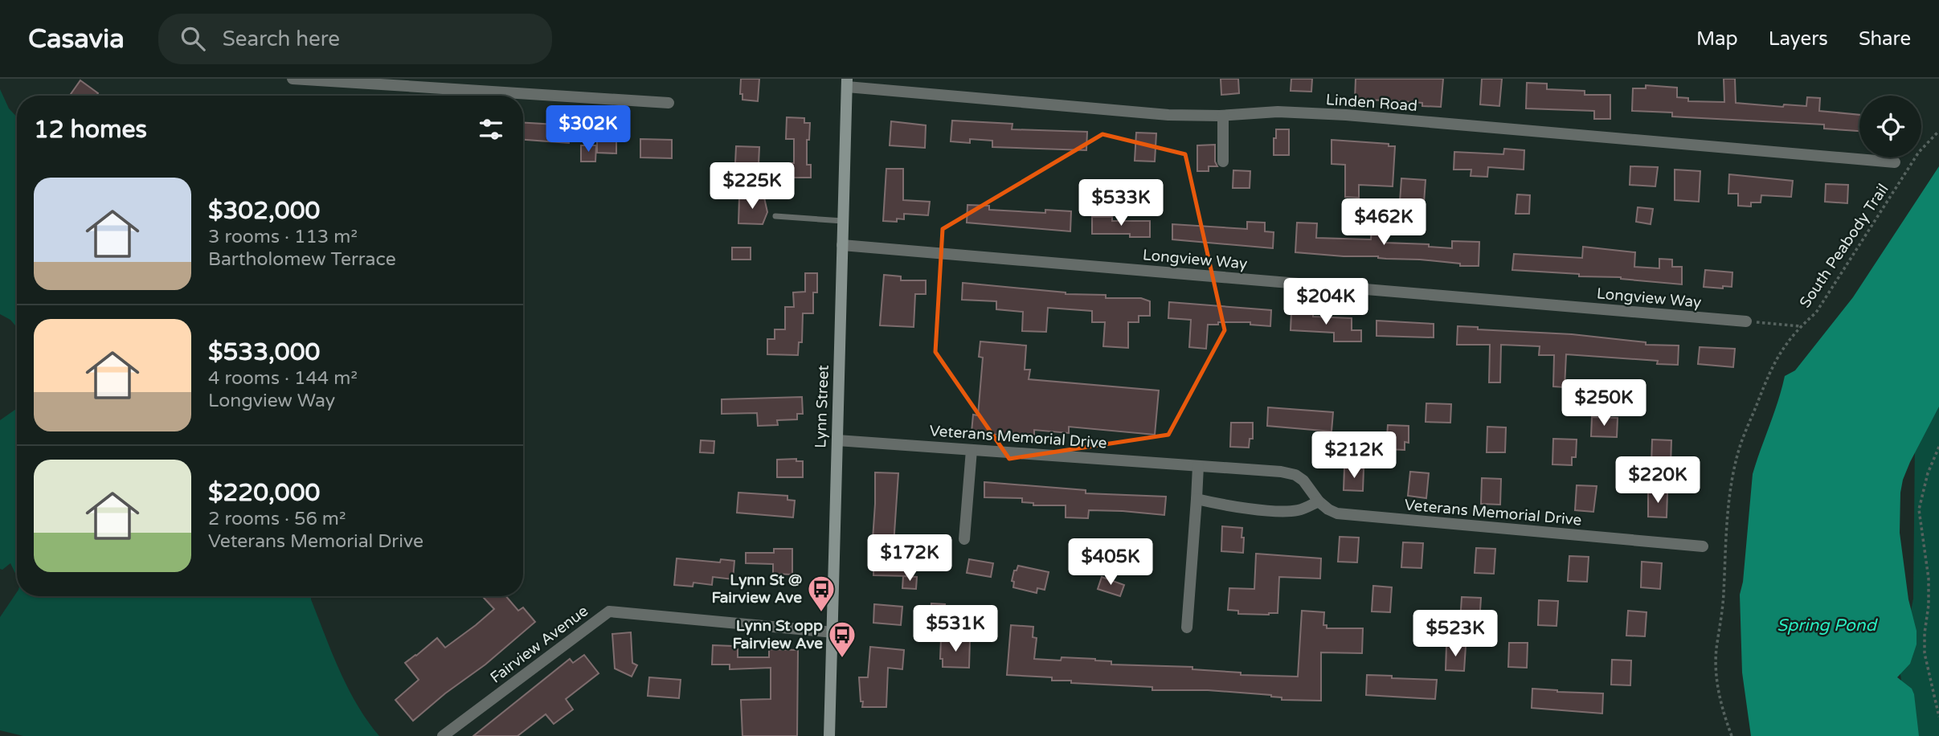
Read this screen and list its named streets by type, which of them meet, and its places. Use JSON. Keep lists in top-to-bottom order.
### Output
{
  "streets": {
    "main road": ["Lynn Street"],
    "street": [
      "Linden Road",
      "Longview Way",
      "Veterans Memorial Drive",
      "Fairview Avenue"
    ],
    "path": ["South Peabody Trail"]
  },
  "crossings": [
    ["Linden Road", "Lynn Street"],
    ["Longview Way", "Lynn Street"],
    ["Lynn Street", "Veterans Memorial Drive"],
    ["Lynn Street", "Fairview Avenue"]
  ],
  "water": ["Spring Pond"],
  "places": {
    "bus stop": ["Lynn St @ Fairview Ave", "Lynn St opp Fairview Ave"]
  },
  "page": {
    "header": "Casavia",
    "search": "Search here",
    "nav": ["Map", "Layers", "Share"],
    "heading": "12 homes",
    "price": [
      "$302K",
      "$225K",
      "$533K",
      "$462K",
      "$204K",
      "$250K",
      "$212K",
      "$220K",
      "$172K",
      "$405K",
      "$531K",
      "$523K"
    ],
    "list": [
      {
        "name": "$302,000",
        "note": "3 rooms · 113 m² · Bartholomew Terrace"
      },
      {
        "name": "$533,000",
        "note": "4 rooms · 144 m² · Longview Way"
      },
      {
        "name": "$220,000",
        "note": "2 rooms · 56 m² · Veterans Memorial Drive"
      }
    ]
  }
}
